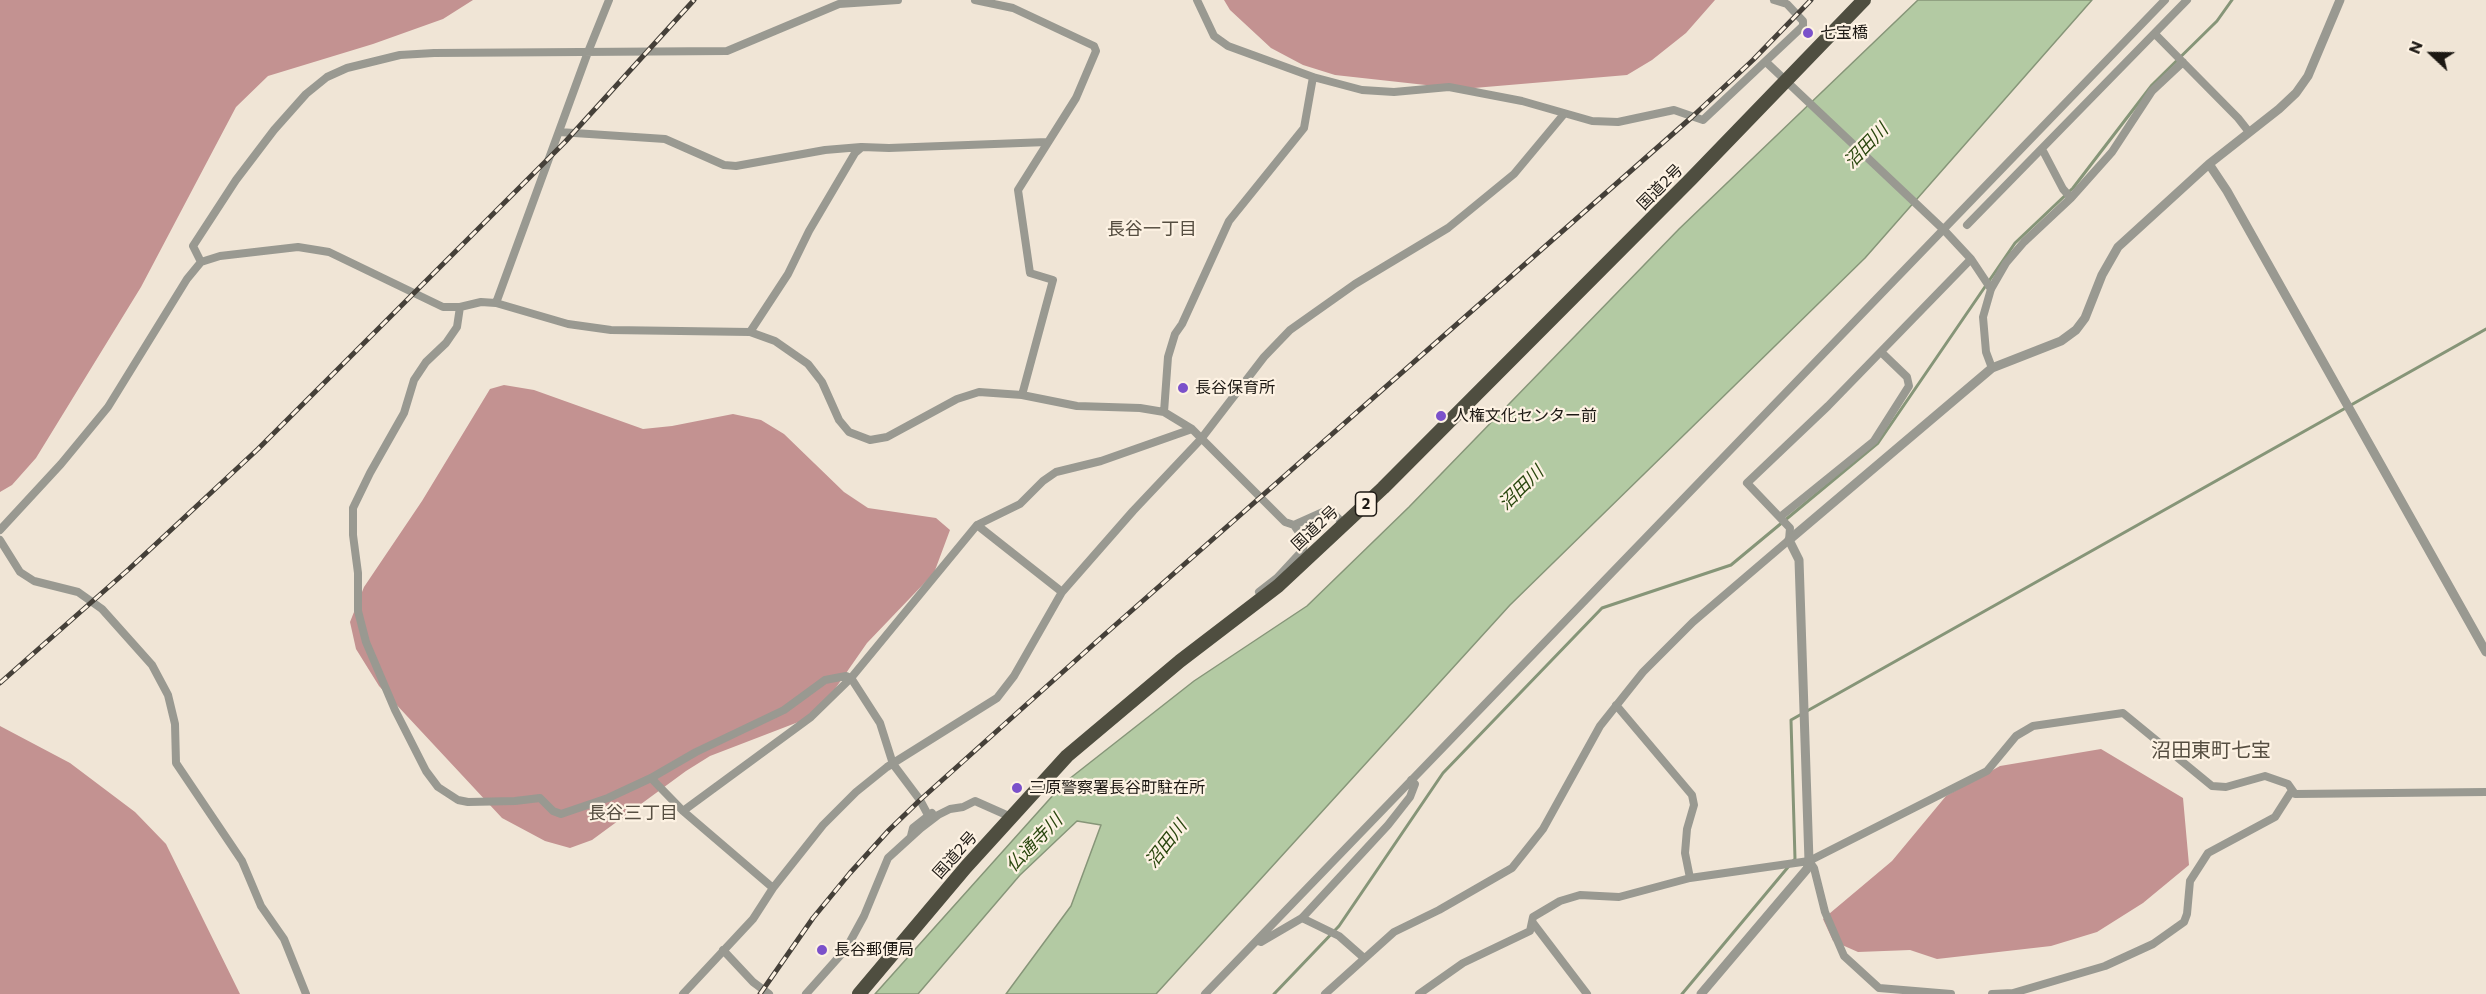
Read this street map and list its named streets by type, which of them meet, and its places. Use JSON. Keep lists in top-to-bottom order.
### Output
{
  "streets": {
    "highway": ["国道2号", "2"]
  },
  "districts": ["長谷一丁目", "沼田東町七宝", "長谷三丁目"],
  "water": ["沼田川", "仏通寺川"],
  "places": [
    "七宝橋",
    "長谷保育所",
    "人権文化センター前",
    "三原警察署長谷町駐在所",
    "長谷郵便局"
  ],
  "north": "left"
}
